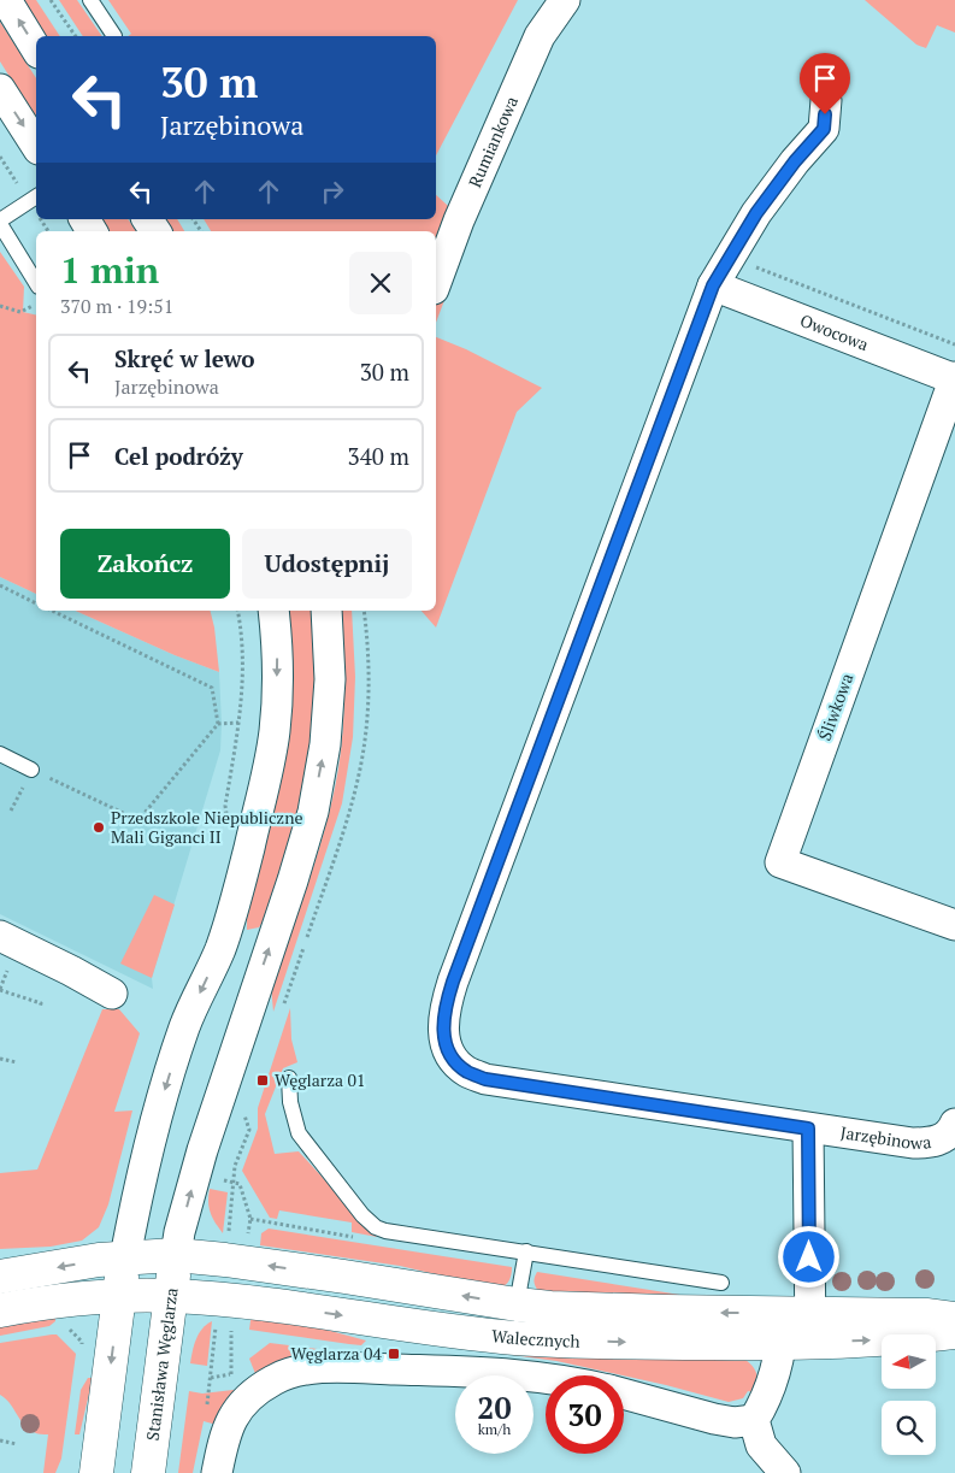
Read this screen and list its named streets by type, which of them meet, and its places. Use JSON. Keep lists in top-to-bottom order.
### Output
{
  "streets": {
    "street": [
      "Rumiankowa",
      "Owocowa",
      "Śliwkowa",
      "Jarzębinowa",
      "Walecznych",
      "Stanisława Węglarza"
    ]
  },
  "crossings": [
    ["Owocowa", "Śliwkowa"],
    ["Owocowa", "Jarzębinowa"],
    ["Walecznych", "Stanisława Węglarza"]
  ],
  "places": {
    "other": ["Przedszkole Niepubliczne Mali Giganci II"],
    "transit": ["Węglarza 01", "Węglarza 04"]
  },
  "north": "left",
  "page": {
    "turn": ["30 m", "Jarzębinowa"],
    "heading": ["1 min", "370 m · 19:51"],
    "list": [
      {
        "name": "Skręć w lewo",
        "note": "Jarzębinowa",
        "value": "30 m"
      },
      {
        "name": "Cel podróży",
        "value": "340 m"
      }
    ],
    "buttons": ["Zakończ", "Udostępnij"],
    "speed": "20 km/h",
    "limit": "30"
  }
}
